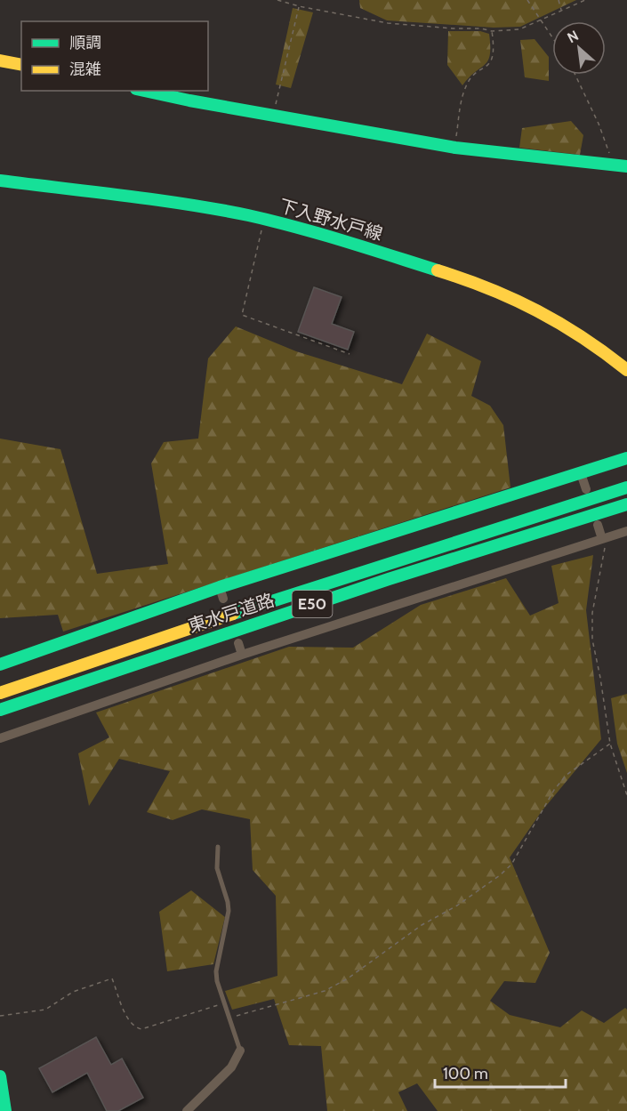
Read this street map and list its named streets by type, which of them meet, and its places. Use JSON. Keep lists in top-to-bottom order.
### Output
{
  "streets": {
    "main road": ["下入野水戸線", "E50", "東水戸道路"]
  },
  "legend": ["順調", "混雑"],
  "scale_bar": "100 m",
  "north": "top left"
}
